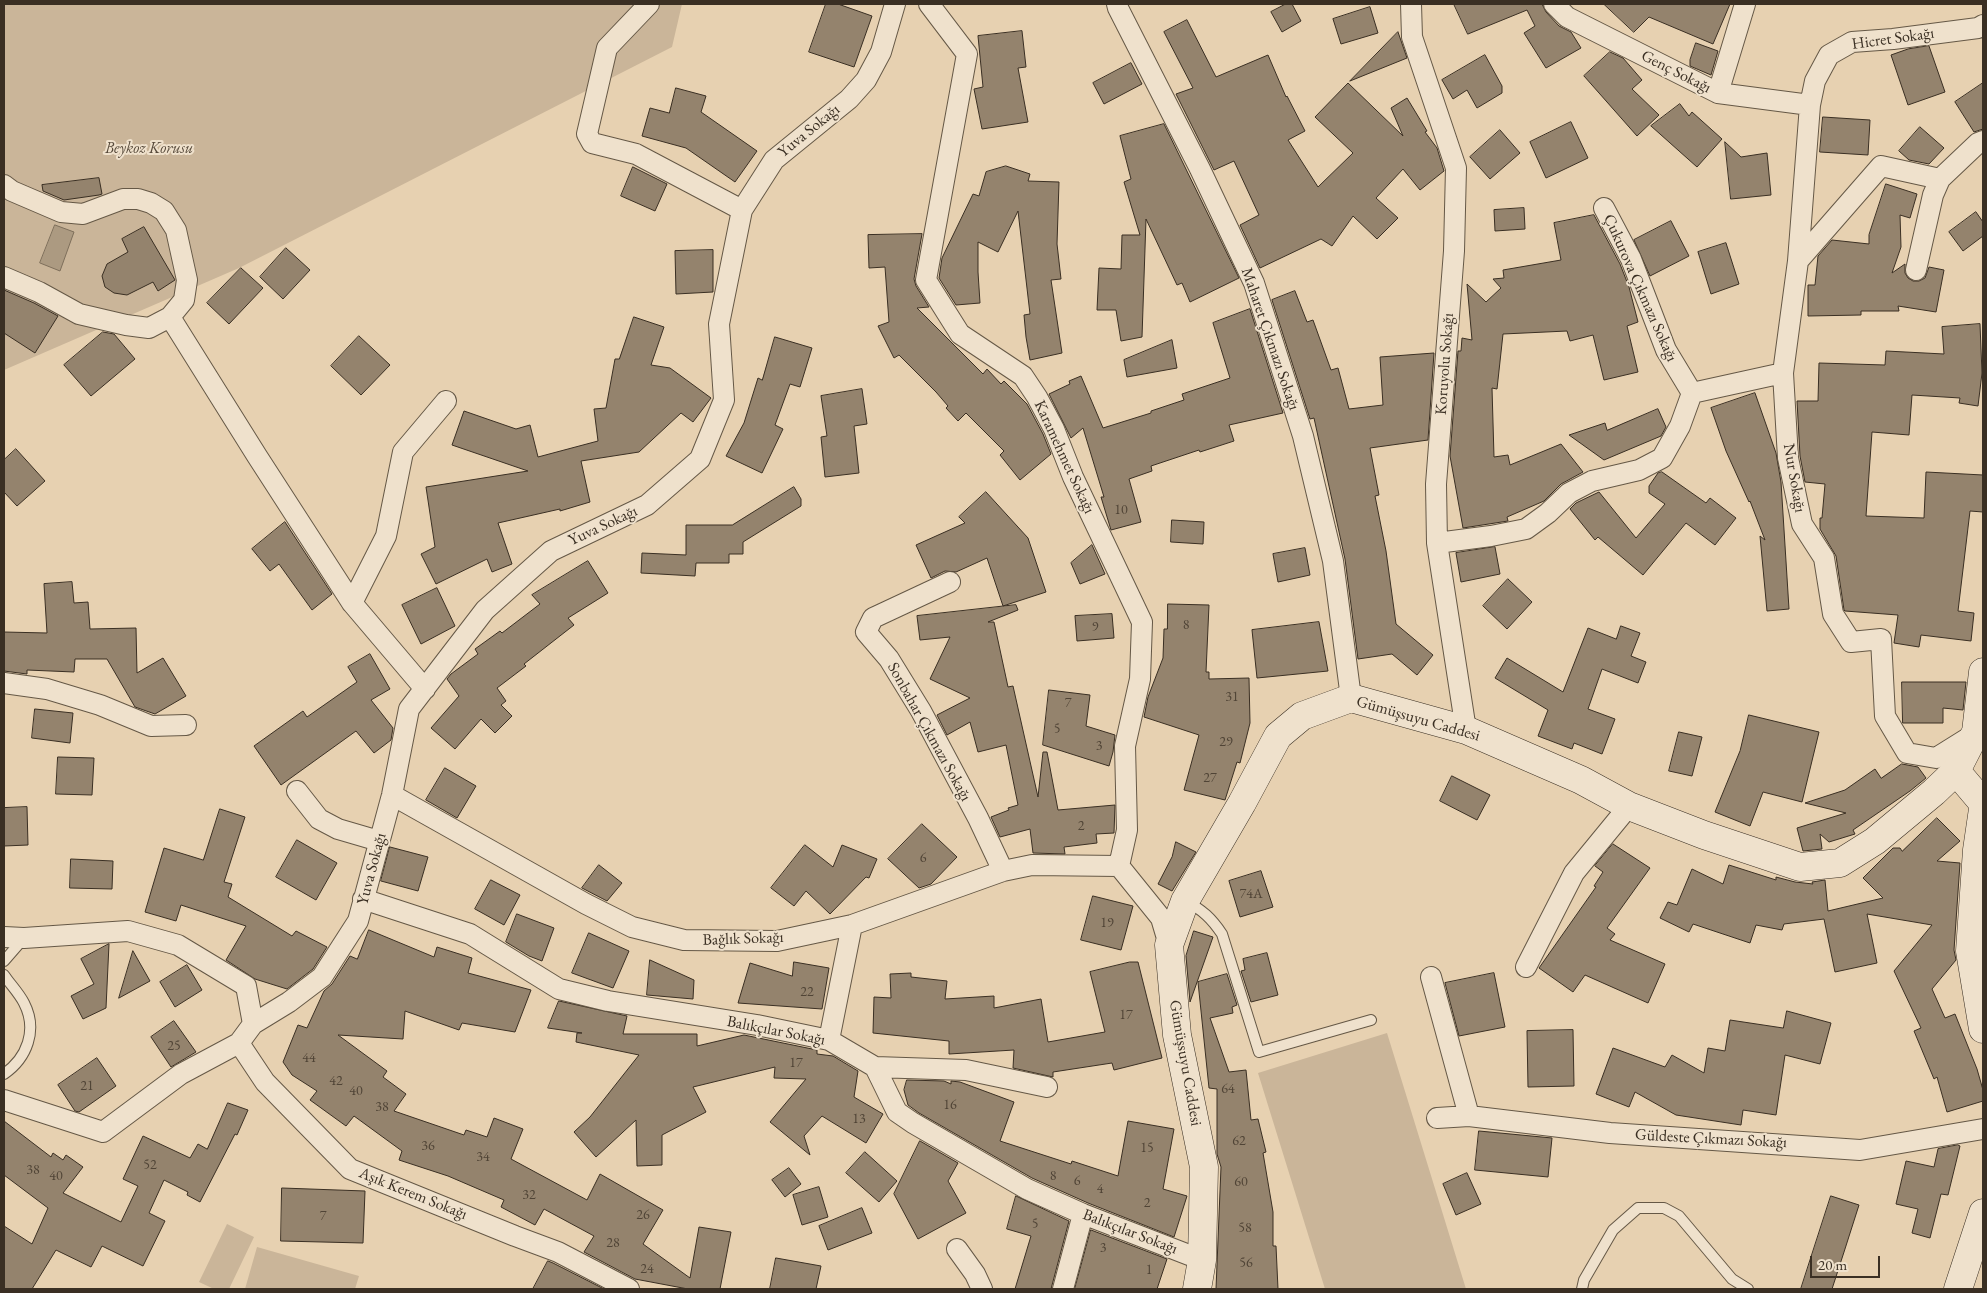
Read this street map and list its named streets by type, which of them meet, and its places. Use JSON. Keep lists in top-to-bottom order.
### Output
{
  "streets": {
    "street": [
      "Hicret Sokağı",
      "Genç Sokağı",
      "Yuva Sokağı",
      "Çukurova Çıkmazı Sokağı",
      "Maharet Çıkmazı Sokağı",
      "Koruyolu Sokağı",
      "Karamehmet Sokağı",
      "Nur Sokağı",
      "Gümüşsuyu Caddesi",
      "Sonbahar Çıkmazı Sokağı",
      "Bağlık Sokağı",
      "Balıkçılar Sokağı",
      "Güldeste Çıkmazı Sokağı",
      "Aşık Kerem Sokağı"
    ]
  },
  "crossings": [
    ["Hicret Sokağı", "Genç Sokağı"],
    ["Hicret Sokağı", "Nur Sokağı"],
    ["Genç Sokağı", "Nur Sokağı"],
    ["Yuva Sokağı", "Bağlık Sokağı"],
    ["Yuva Sokağı", "Balıkçılar Sokağı"],
    ["Maharet Çıkmazı Sokağı", "Gümüşsuyu Caddesi"],
    ["Koruyolu Sokağı", "Gümüşsuyu Caddesi"],
    ["Karamehmet Sokağı", "Bağlık Sokağı"],
    ["Nur Sokağı", "Gümüşsuyu Caddesi"],
    ["Gümüşsuyu Caddesi", "Balıkçılar Sokağı"],
    ["Sonbahar Çıkmazı Sokağı", "Bağlık Sokağı"]
  ],
  "parks": ["Beykoz Korusu"],
  "house_numbers": [
    "10",
    "8",
    "9",
    "31",
    "7",
    "5",
    "29",
    "3",
    "27",
    "2",
    "6",
    "74A",
    "19",
    "22",
    "17",
    "25",
    "44",
    "17",
    "42",
    "21",
    "64",
    "40",
    "16",
    "38",
    "13",
    "62",
    "36",
    "15",
    "34",
    "52",
    "38",
    "40",
    "8",
    "6",
    "60",
    "4",
    "32",
    "2",
    "26",
    "7",
    "5",
    "58",
    "28",
    "3",
    "56",
    "24",
    "1"
  ],
  "scale_bar": "20 m"
}
